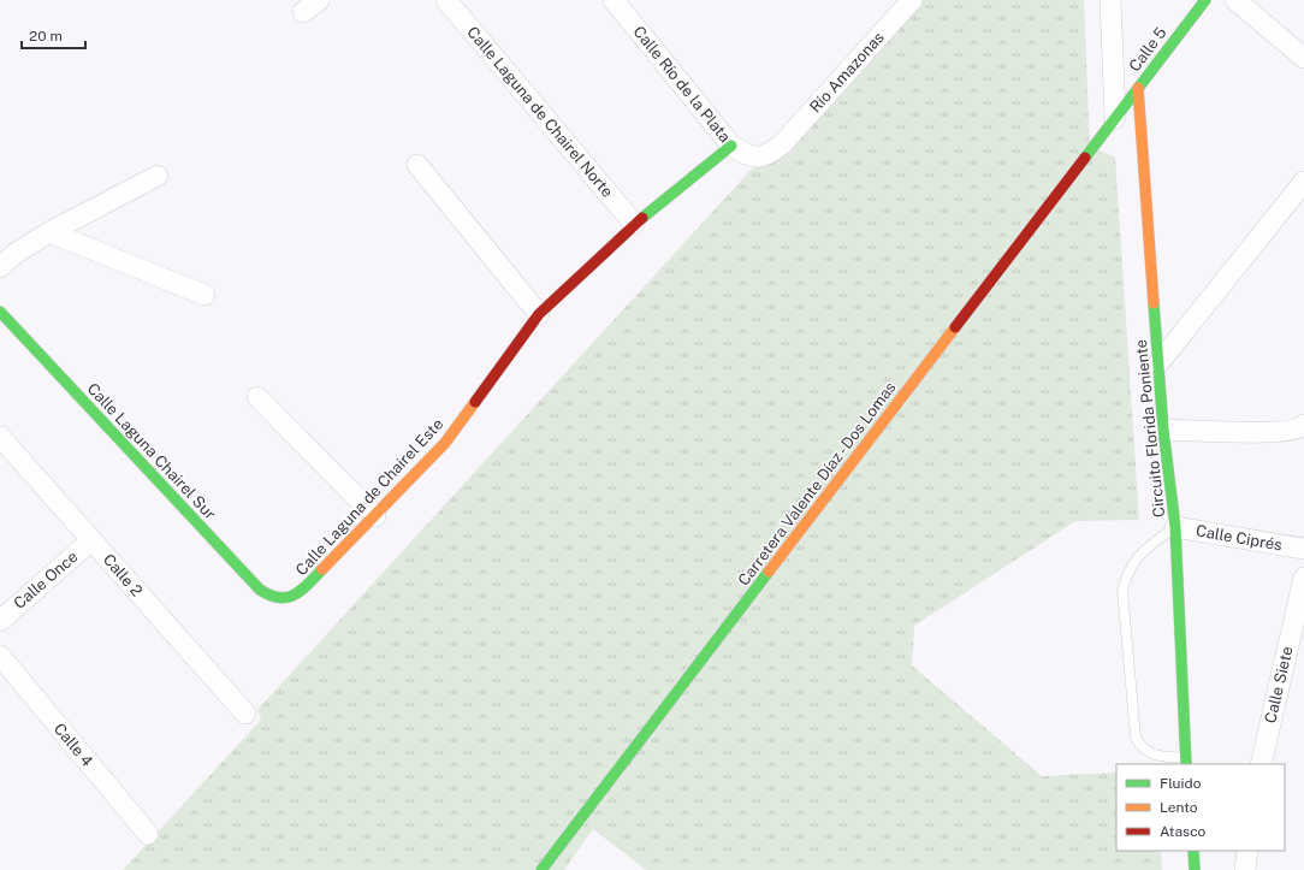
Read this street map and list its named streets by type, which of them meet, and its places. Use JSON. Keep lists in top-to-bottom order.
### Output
{
  "streets": {
    "street": [
      "Calle 5",
      "Río Amazonas",
      "Calle Río de la Plata",
      "Calle Laguna de Chairel Norte",
      "Circuito Florida Poniente",
      "Calle Laguna Chairel Sur",
      "Carretera Valente Díaz - Dos Lomas",
      "Calle Laguna de Chairel Este",
      "Calle Ciprés",
      "Calle 2",
      "Calle Once",
      "Calle Siete",
      "Calle 4"
    ]
  },
  "crossings": [
    ["Calle 5", "Circuito Florida Poniente"],
    ["Calle 5", "Carretera Valente Díaz - Dos Lomas"],
    ["Río Amazonas", "Calle Río de la Plata"],
    ["Calle Río de la Plata", "Calle Laguna de Chairel Este"],
    ["Calle Laguna de Chairel Norte", "Calle Laguna de Chairel Este"],
    ["Circuito Florida Poniente", "Calle Ciprés"],
    ["Calle Laguna Chairel Sur", "Calle Laguna de Chairel Este"],
    ["Calle 2", "Calle Once"]
  ],
  "legend": ["Fluido", "Lento", "Atasco"],
  "scale_bar": "20 m"
}
